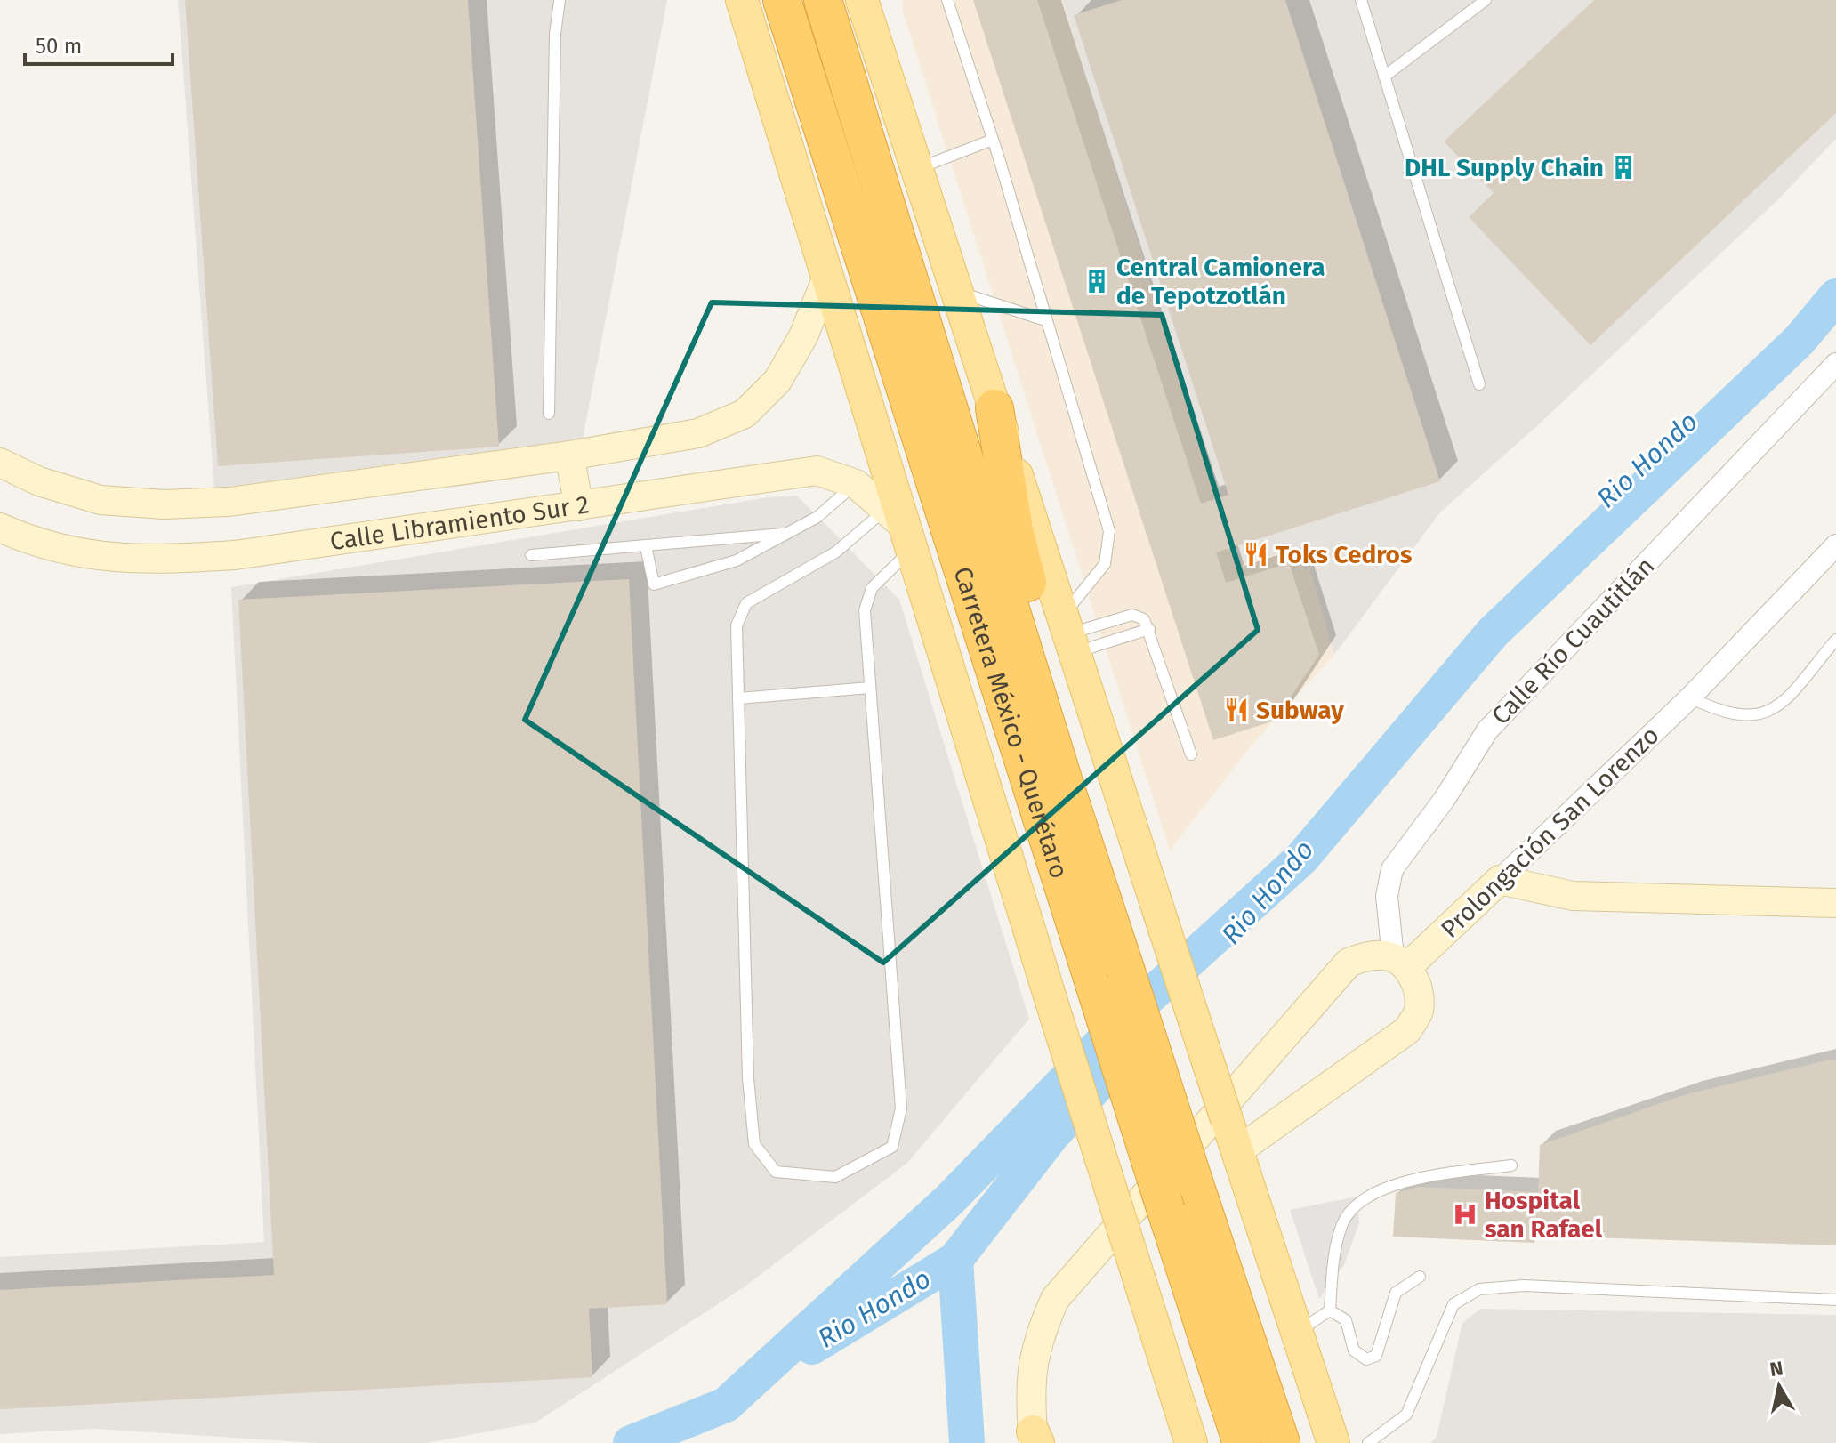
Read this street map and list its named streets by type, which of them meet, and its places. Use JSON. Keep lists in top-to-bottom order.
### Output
{
  "streets": {
    "highway": ["Carretera México - Querétaro"],
    "main road": ["Calle Libramiento Sur 2", "Prolongación San Lorenzo"],
    "street": ["Calle Río Cuautitlán"]
  },
  "crossings": [
    ["Calle Río Cuautitlán", "Prolongación San Lorenzo"]
  ],
  "water": ["Rio Hondo"],
  "places": {
    "building": ["DHL Supply Chain", "Central Camionera de Tepotzotlán"],
    "restaurant": ["Toks Cedros", "Subway"],
    "hospital": ["Hospital san Rafael"]
  },
  "scale_bar": "50 m",
  "north": "top"
}
